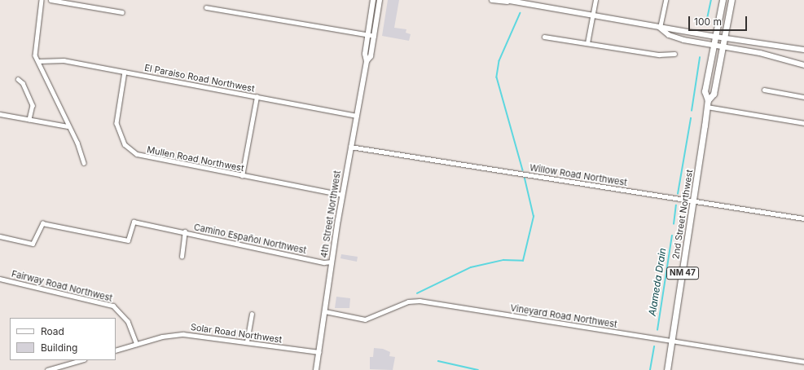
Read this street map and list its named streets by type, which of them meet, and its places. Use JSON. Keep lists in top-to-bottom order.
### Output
{
  "streets": {
    "main road": ["4th Street Northwest", "2nd Street Northwest", "NM 47"],
    "street": [
      "El Paraiso Road Northwest",
      "Mullen Road Northwest",
      "Willow Road Northwest",
      "Camino Español Northwest",
      "Fairway Road Northwest",
      "Vineyard Road Northwest",
      "Solar Road Northwest"
    ]
  },
  "crossings": [
    ["El Paraiso Road Northwest", "Mullen Road Northwest"],
    ["El Paraiso Road Northwest", "4th Street Northwest"],
    ["Mullen Road Northwest", "4th Street Northwest"],
    ["Willow Road Northwest", "4th Street Northwest"],
    ["Willow Road Northwest", "2nd Street Northwest"],
    ["4th Street Northwest", "Camino Español Northwest"],
    ["4th Street Northwest", "Vineyard Road Northwest"],
    ["4th Street Northwest", "Solar Road Northwest"],
    ["2nd Street Northwest", "Vineyard Road Northwest"],
    ["Fairway Road Northwest", "Solar Road Northwest"]
  ],
  "water": ["Alameda Drain"],
  "legend": ["Road", "Building"],
  "scale_bar": "100 m"
}
